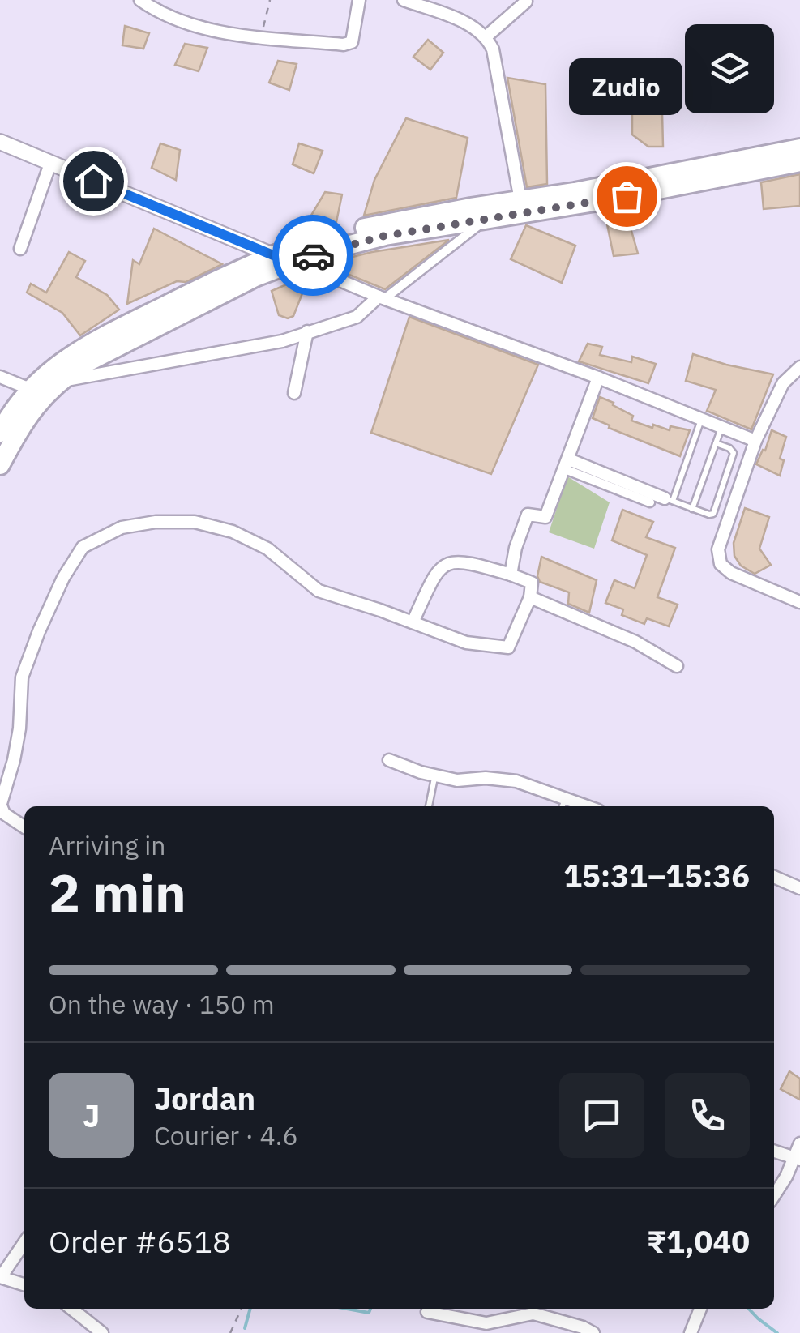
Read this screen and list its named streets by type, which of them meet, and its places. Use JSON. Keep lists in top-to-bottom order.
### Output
{
  "places": ["Zudio"],
  "page": {
    "bubble": "Zudio",
    "heading": ["2 min", "Arriving in", "15:31–15:36"],
    "panel": [
      "Jordan",
      "Courier · 4.6",
      "Order #6518",
      "₹1,040"
    ],
    "bar": "On the way · 150 m",
    "round": "J"
  }
}
